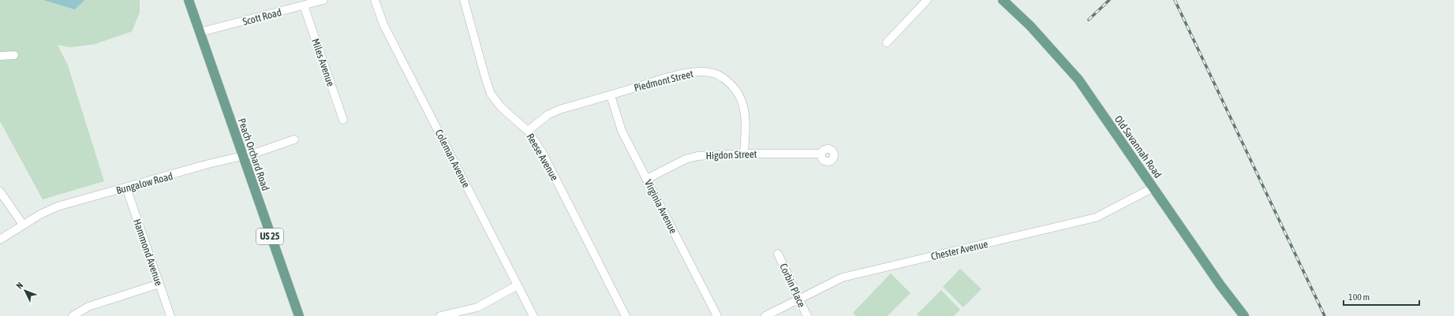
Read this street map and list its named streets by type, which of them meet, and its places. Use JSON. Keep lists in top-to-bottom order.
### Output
{
  "streets": {
    "main road": ["Old Savannah Road", "Peach Orchard Road", "US 25"],
    "street": [
      "Scott Road",
      "Miles Avenue",
      "Piedmont Street",
      "Higdon Street",
      "Reese Avenue",
      "Coleman Avenue",
      "Bungalow Road",
      "Virginia Avenue",
      "Chester Avenue",
      "Hammond Avenue",
      "Corbin Place"
    ]
  },
  "crossings": [
    ["Scott Road", "Miles Avenue"],
    ["Scott Road", "Peach Orchard Road"],
    ["Piedmont Street", "Higdon Street"],
    ["Piedmont Street", "Reese Avenue"],
    ["Piedmont Street", "Virginia Avenue"],
    ["Old Savannah Road", "Chester Avenue"],
    ["Peach Orchard Road", "Bungalow Road"],
    ["Higdon Street", "Virginia Avenue"],
    ["Bungalow Road", "Hammond Avenue"],
    ["Chester Avenue", "Corbin Place"]
  ],
  "scale_bar": "100 m",
  "north": "top left"
}
